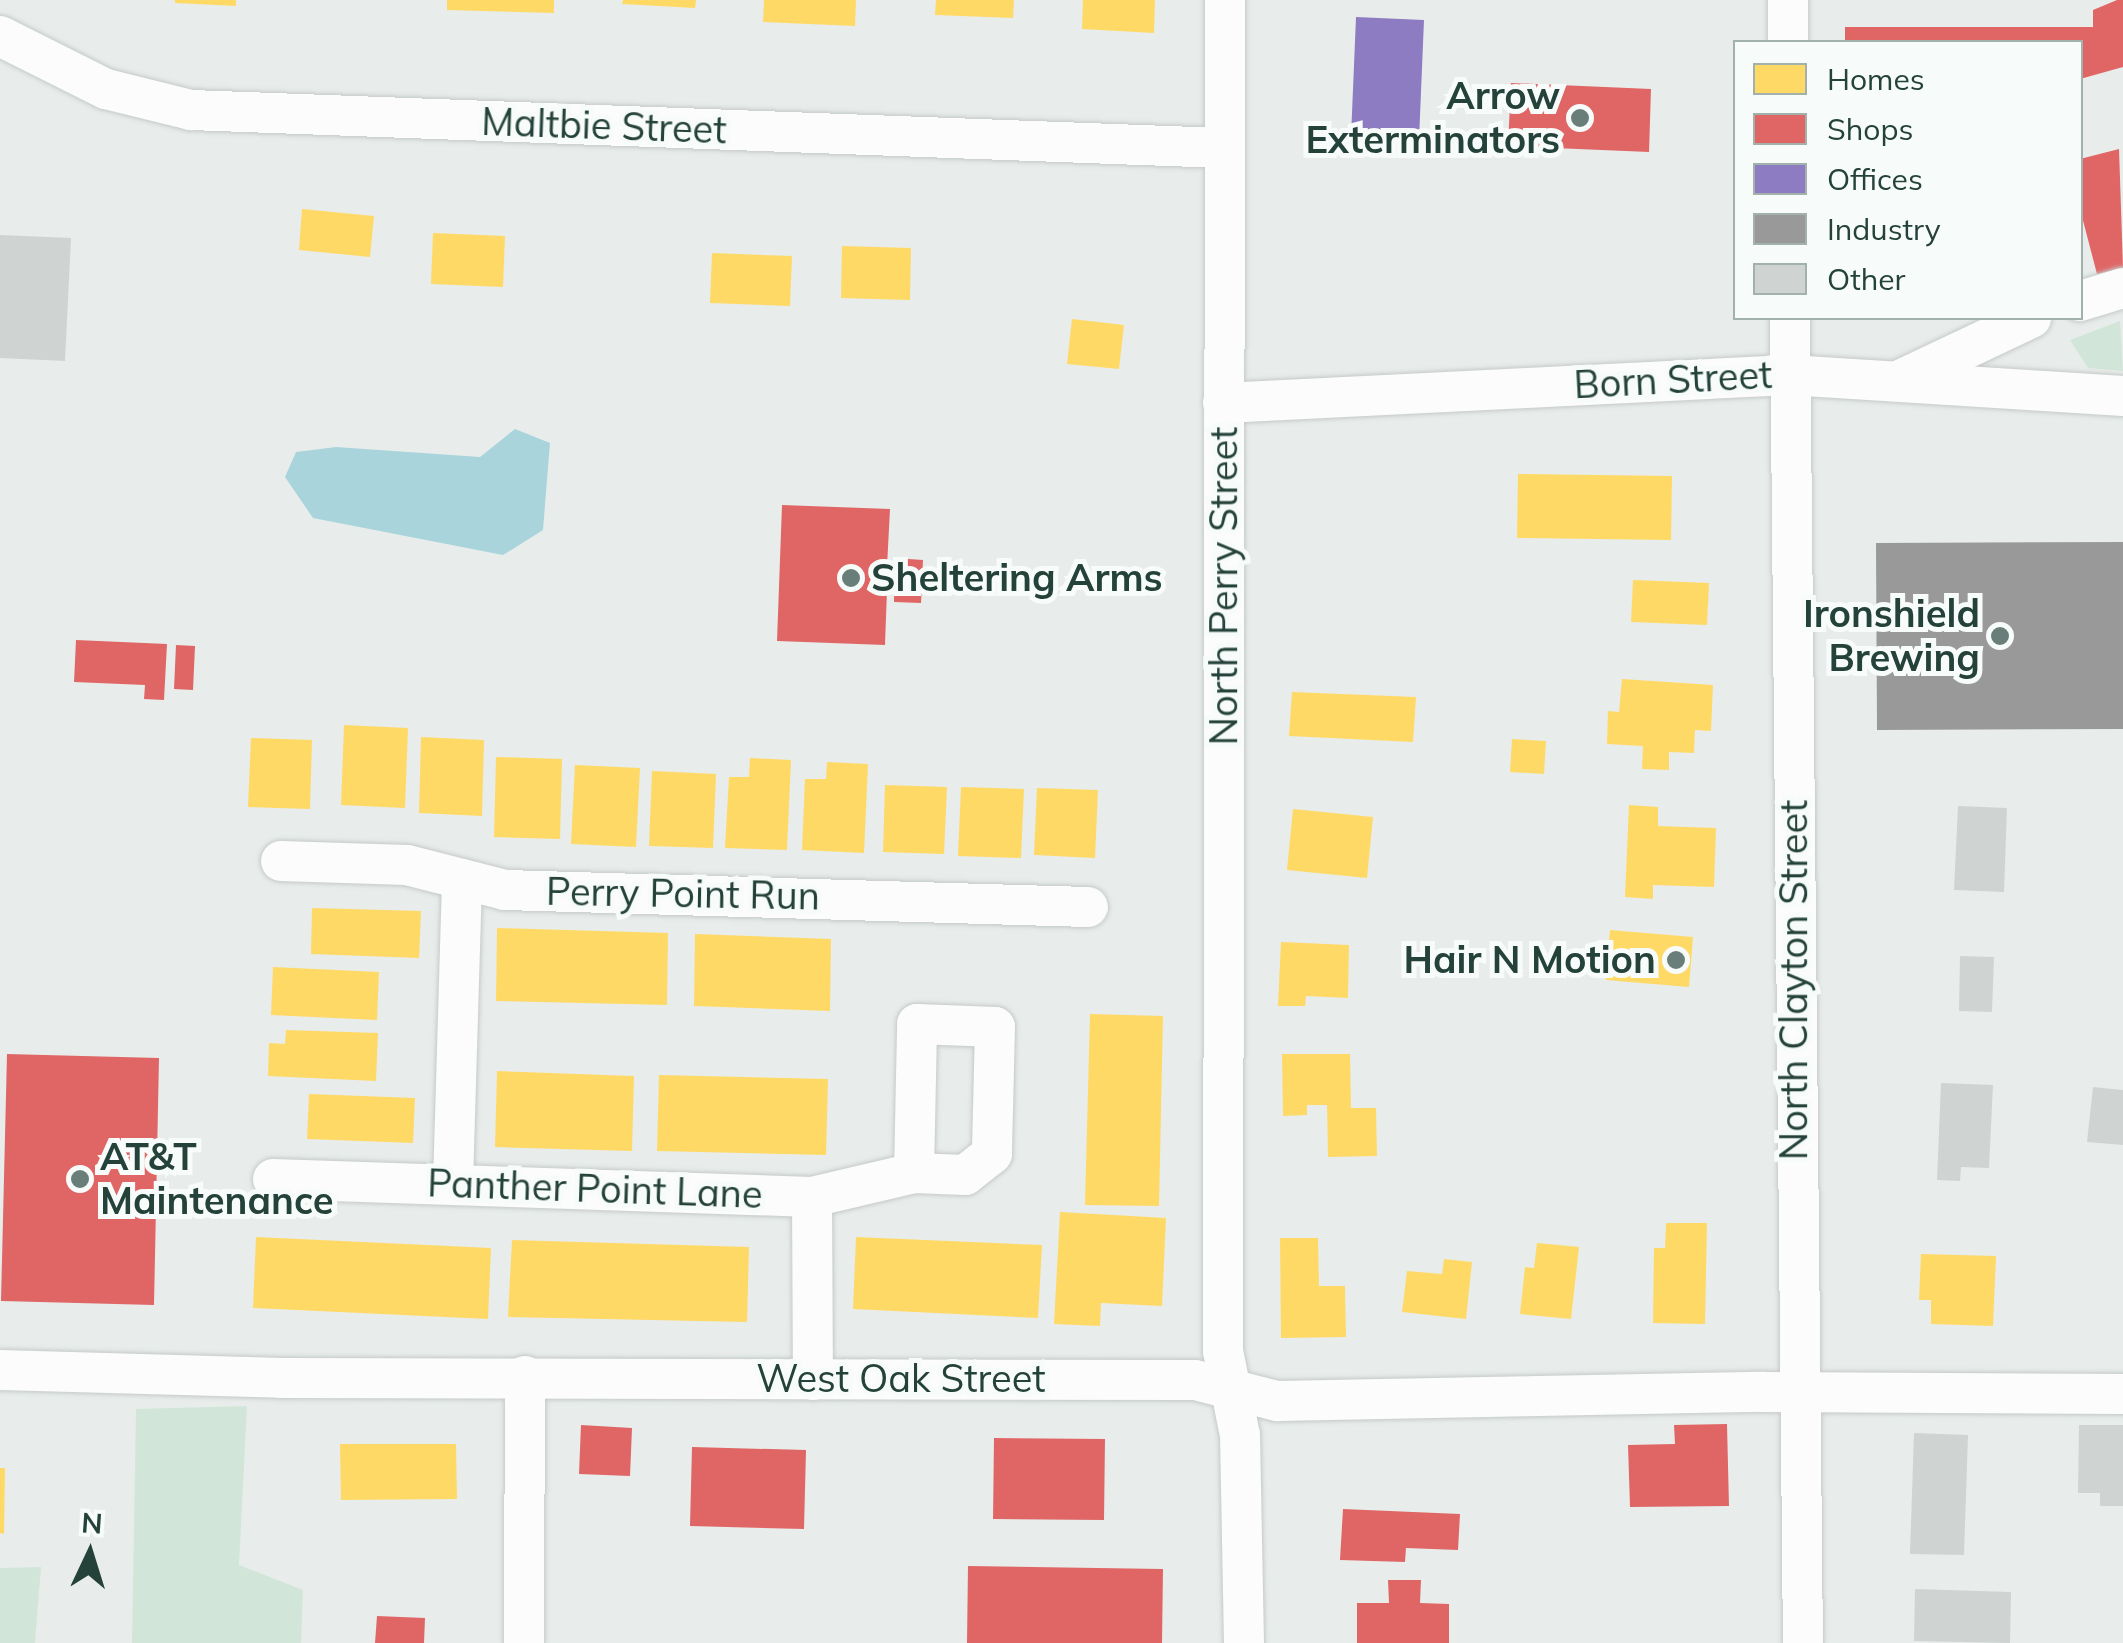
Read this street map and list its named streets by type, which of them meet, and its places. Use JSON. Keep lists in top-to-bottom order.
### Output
{
  "streets": {
    "street": [
      "Maltbie Street",
      "Born Street",
      "North Perry Street",
      "Perry Point Run",
      "North Clayton Street",
      "Panther Point Lane",
      "West Oak Street"
    ]
  },
  "crossings": [
    ["Maltbie Street", "North Perry Street"],
    ["Born Street", "North Perry Street"],
    ["Born Street", "North Clayton Street"],
    ["North Perry Street", "West Oak Street"],
    ["North Clayton Street", "West Oak Street"]
  ],
  "places": [
    "Arrow Exterminators",
    "Sheltering Arms",
    "Ironshield Brewing",
    "Hair N Motion",
    "AT&T Maintenance"
  ],
  "legend": [
    "Homes",
    "Shops",
    "Offices",
    "Industry",
    "Other"
  ],
  "north": "top"
}
